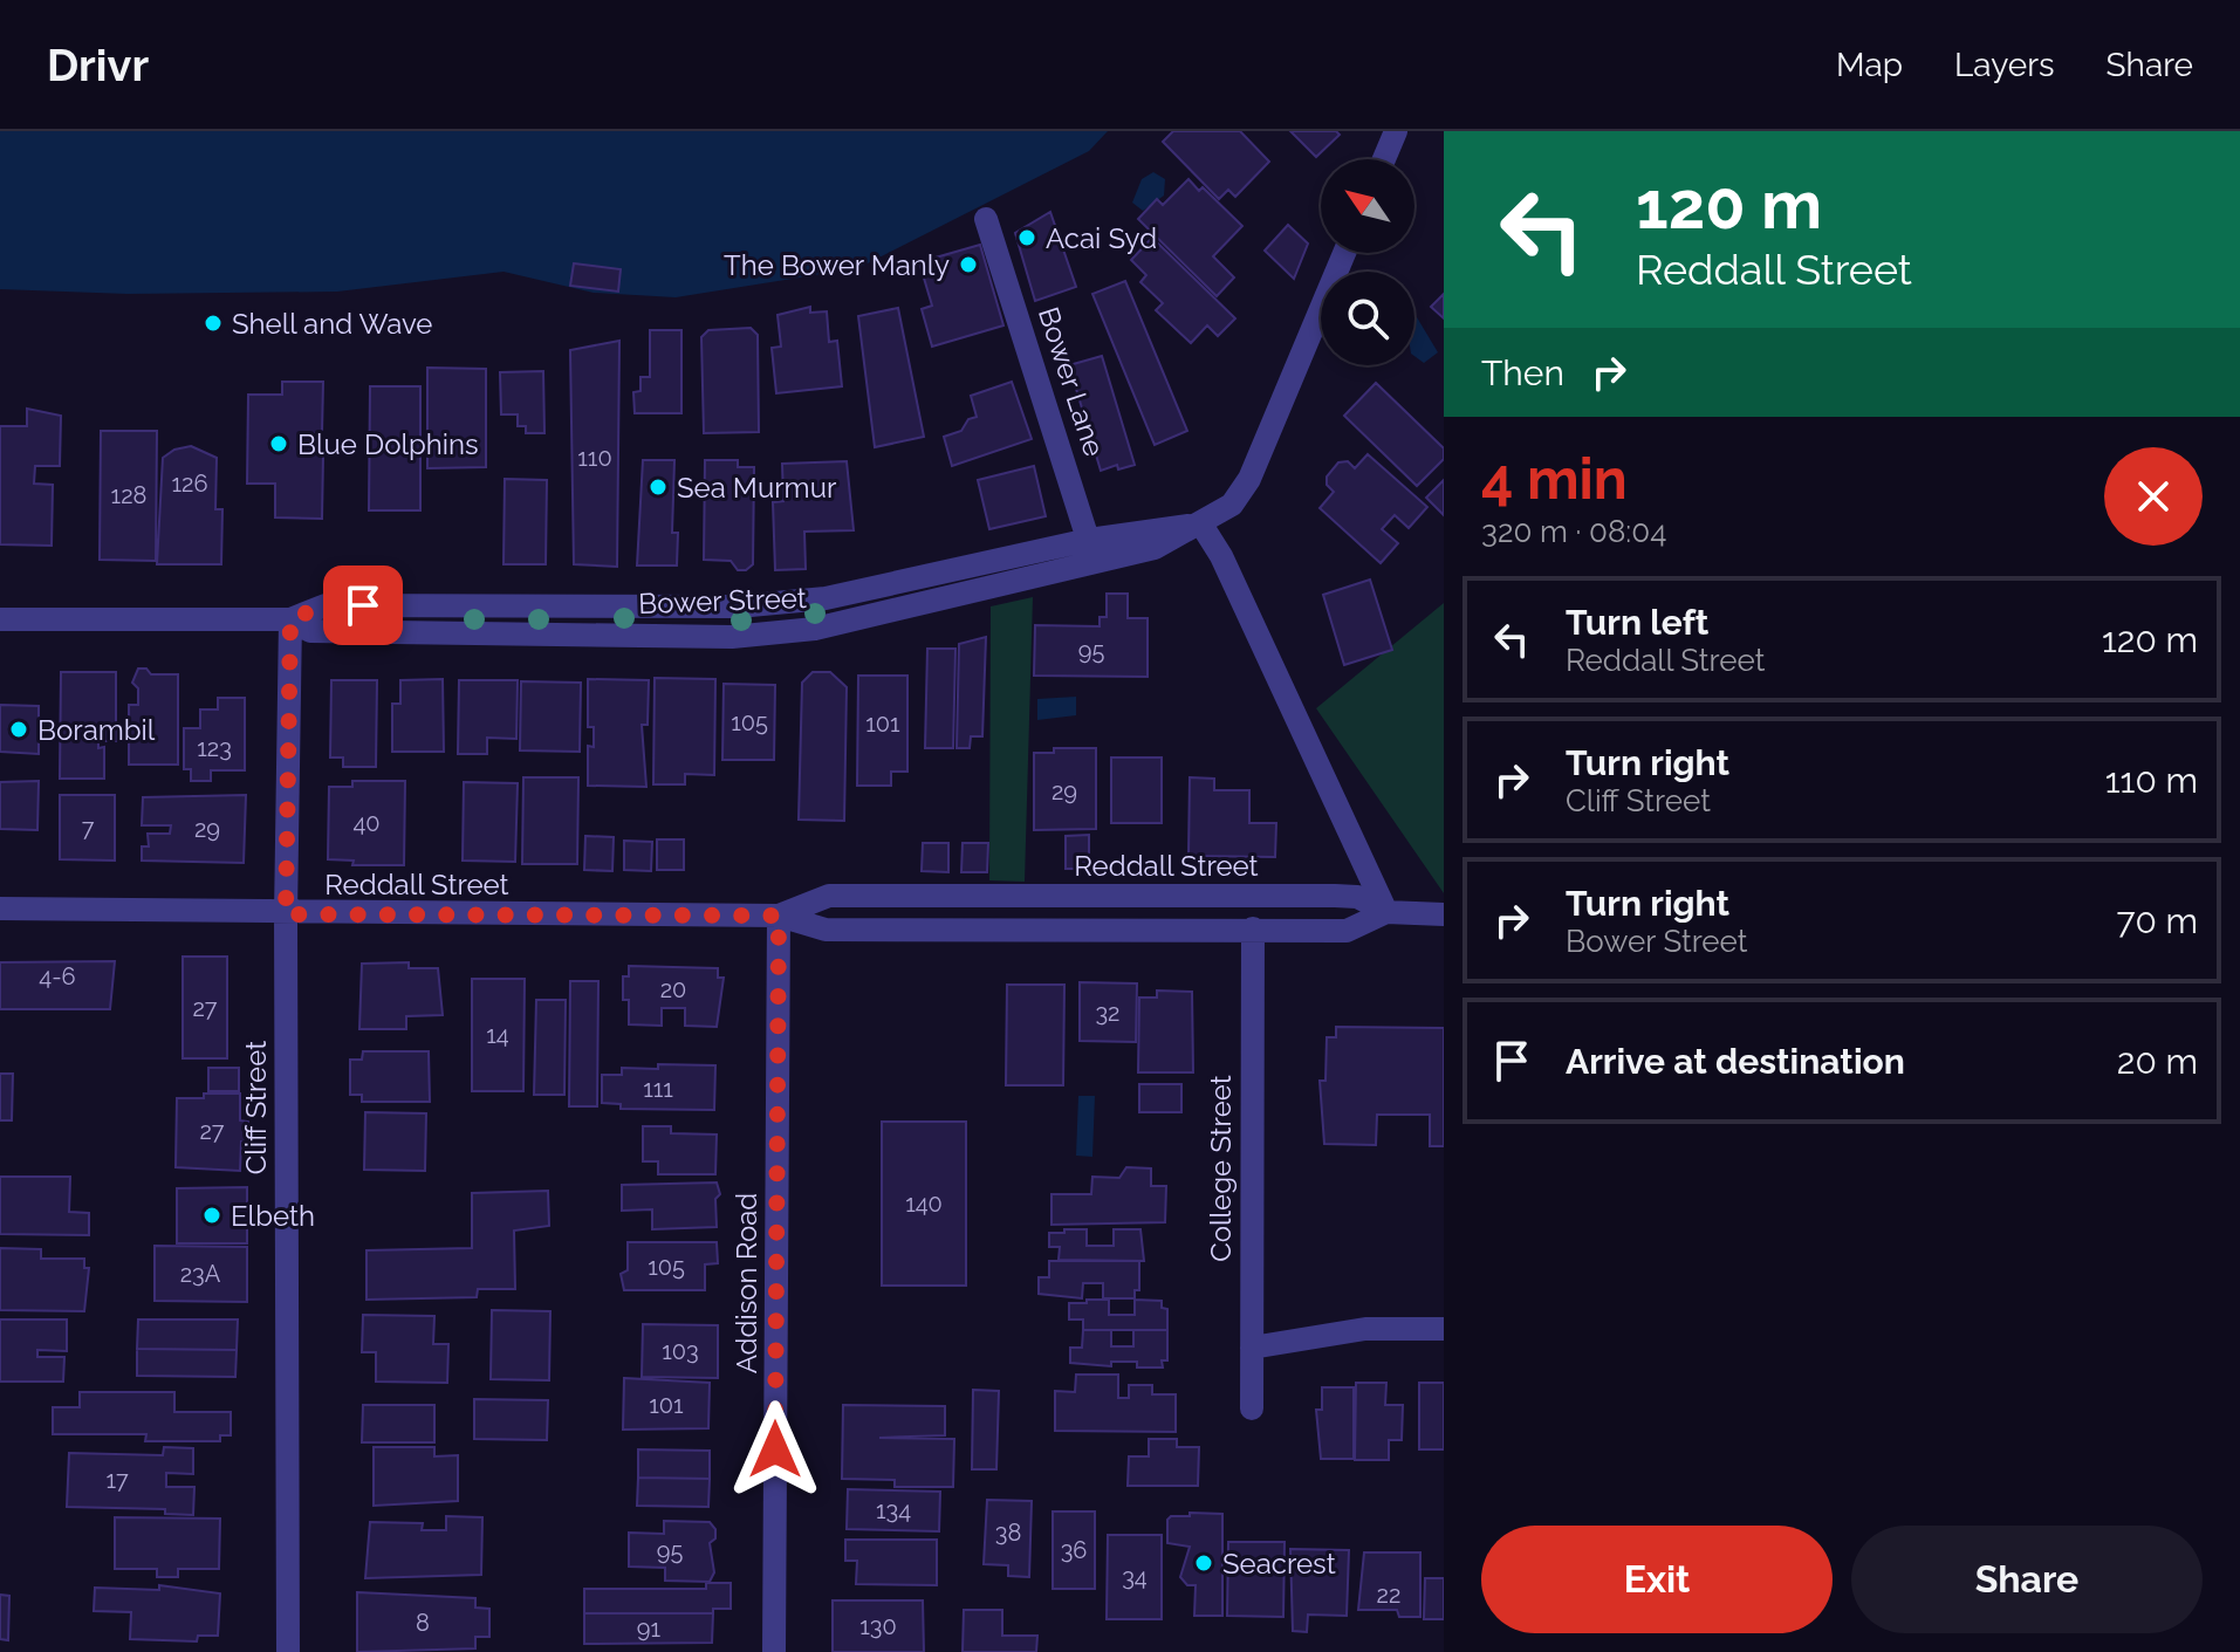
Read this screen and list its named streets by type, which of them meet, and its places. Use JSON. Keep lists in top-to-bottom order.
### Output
{
  "streets": {
    "street": [
      "Bower Lane",
      "Bower Street",
      "Reddall Street",
      "Cliff Street",
      "College Street",
      "Addison Road"
    ]
  },
  "crossings": [
    ["Bower Lane", "Bower Street"],
    ["Bower Street", "Cliff Street"],
    ["Reddall Street", "Cliff Street"],
    ["Reddall Street", "College Street"],
    ["Reddall Street", "Addison Road"]
  ],
  "places": [
    "Acai Syd",
    "The Bower Manly",
    "Shell and Wave",
    "Blue Dolphins",
    "Sea Murmur",
    "Borambil",
    "Elbeth",
    "Seacrest"
  ],
  "house_numbers": [
    "110",
    "126",
    "128",
    "95",
    "105",
    "101",
    "123",
    "29",
    "40",
    "7",
    "29",
    "4-6",
    "20",
    "27",
    "32",
    "14",
    "111",
    "27",
    "140",
    "105",
    "23A",
    "103",
    "101",
    "17",
    "134",
    "38",
    "36",
    "95",
    "34",
    "22",
    "8",
    "130",
    "91"
  ],
  "north": "top left",
  "page": {
    "header": "Drivr",
    "nav": ["Map", "Layers", "Share"],
    "turn": ["120 m", "Reddall Street"],
    "then": "Then",
    "heading": ["4 min", "320 m · 08:04"],
    "list": [
      {
        "name": "Turn left",
        "note": "Reddall Street",
        "value": "120 m"
      },
      {
        "name": "Turn right",
        "note": "Cliff Street",
        "value": "110 m"
      },
      {
        "name": "Turn right",
        "note": "Bower Street",
        "value": "70 m"
      },
      {
        "name": "Arrive at destination",
        "value": "20 m"
      }
    ],
    "buttons": ["Exit", "Share"]
  }
}
